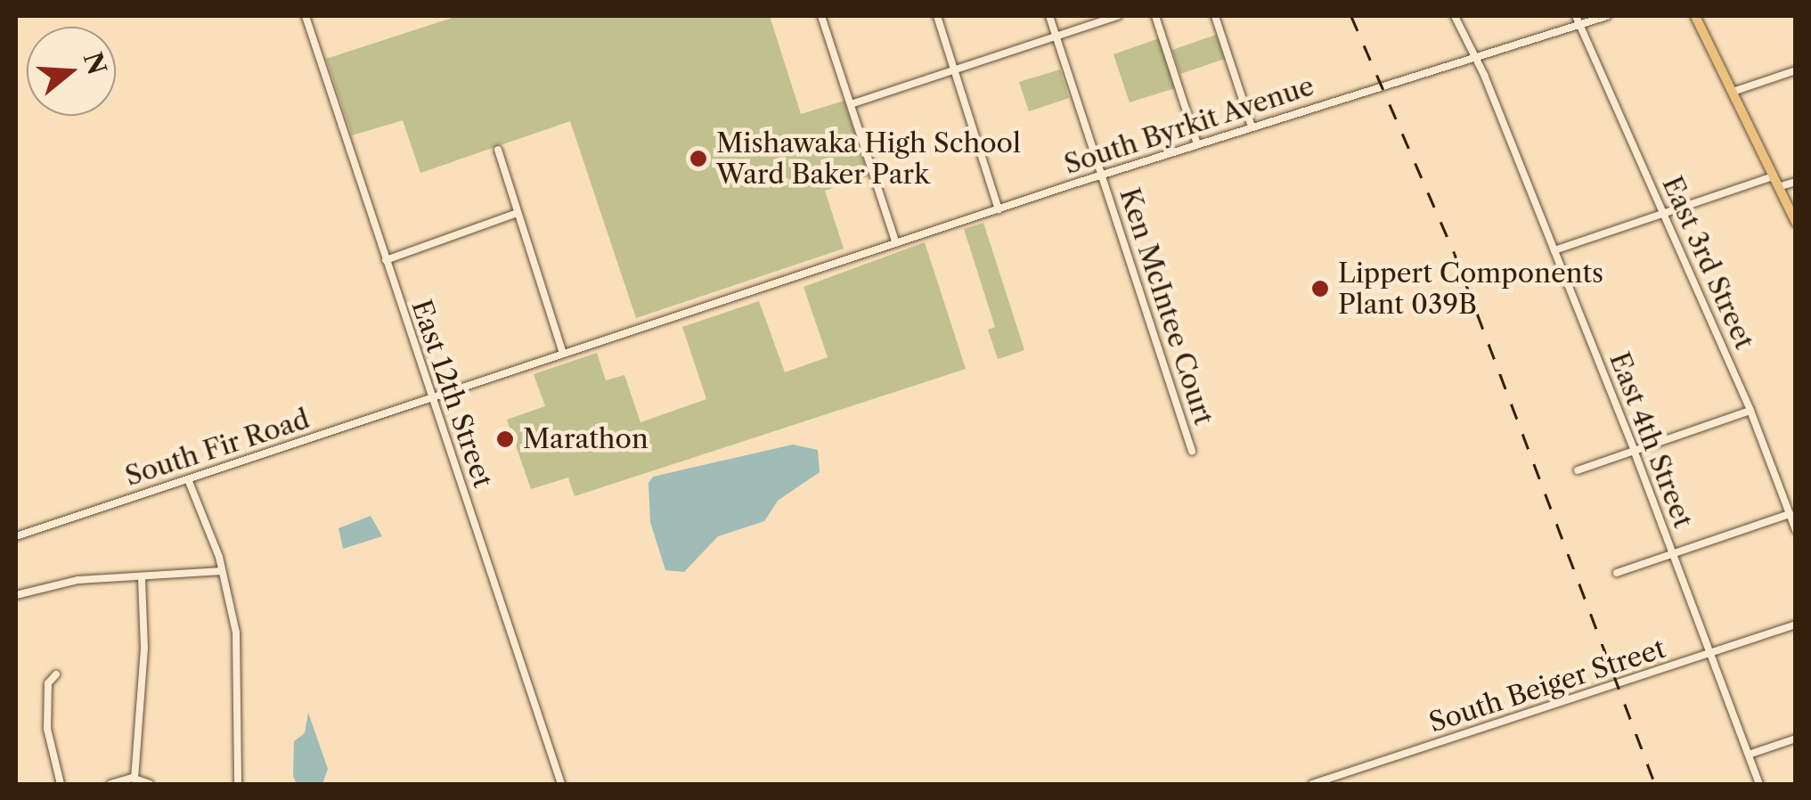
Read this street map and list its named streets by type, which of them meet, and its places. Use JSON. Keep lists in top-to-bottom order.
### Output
{
  "streets": {
    "street": [
      "South Byrkit Avenue",
      "East 3rd Street",
      "Ken McIntee Court",
      "East 12th Street",
      "East 4th Street",
      "South Fir Road",
      "South Beiger Street"
    ]
  },
  "crossings": [
    ["South Byrkit Avenue", "East 3rd Street"],
    ["South Byrkit Avenue", "Ken McIntee Court"],
    ["South Byrkit Avenue", "East 12th Street"],
    ["South Byrkit Avenue", "East 4th Street"],
    ["South Byrkit Avenue", "South Fir Road"],
    ["East 12th Street", "South Fir Road"],
    ["East 4th Street", "South Beiger Street"]
  ],
  "places": ["Mishawaka High School Ward Baker Park", "Lippert Components Plant 039B", "Marathon"],
  "north": "right"
}
